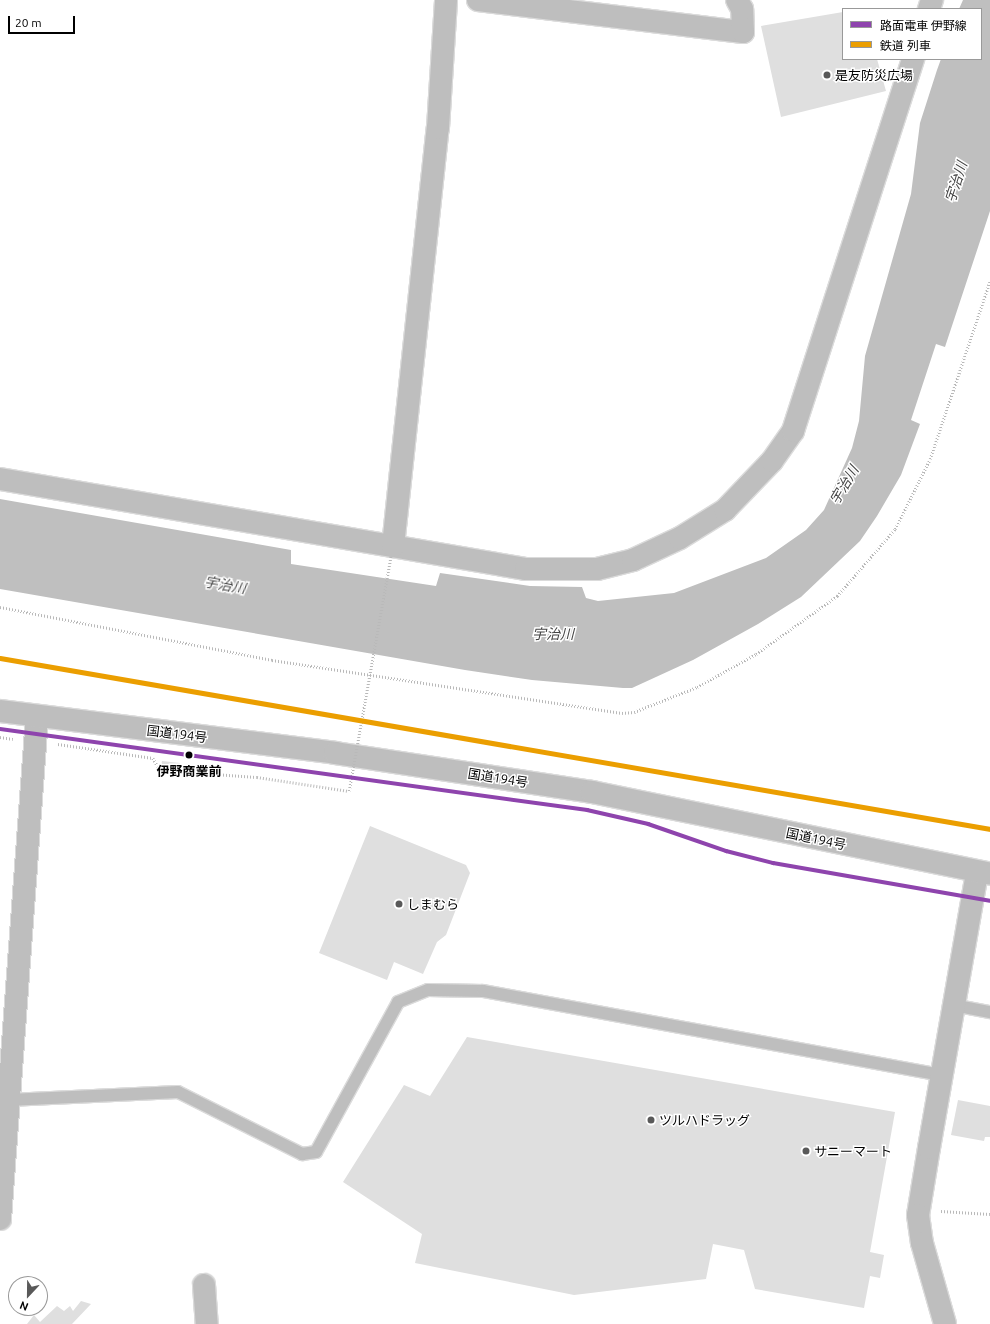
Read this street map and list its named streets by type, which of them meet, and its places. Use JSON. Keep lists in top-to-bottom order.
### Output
{
  "streets": {
    "main road": ["国道194号"]
  },
  "water": ["宇治川"],
  "places": [
    "是友防災広場",
    "伊野商業前",
    "しまむら",
    "ツルハドラッグ",
    "サニーマート"
  ],
  "lines": ["rail line 列車", "tram line 伊野線"],
  "legend": ["路面電車 伊野線", "鉄道 列車"],
  "scale_bar": "20 m",
  "north": "bottom"
}
